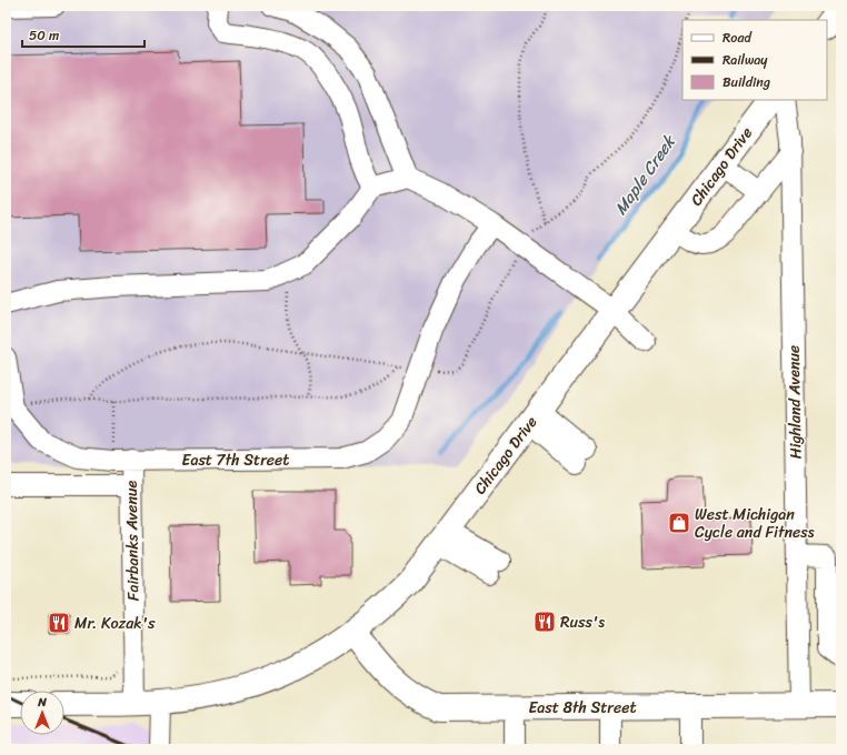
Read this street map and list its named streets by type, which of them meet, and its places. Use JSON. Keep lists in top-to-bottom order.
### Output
{
  "streets": {
    "main road": ["Chicago Drive", "East 8th Street"],
    "street": ["Highland Avenue", "East 7th Street", "Fairbanks Avenue"]
  },
  "crossings": [
    ["Chicago Drive", "East 8th Street"],
    ["Highland Avenue", "East 8th Street"],
    ["East 7th Street", "Fairbanks Avenue"]
  ],
  "water": ["Maple Creek"],
  "places": {
    "shop": ["West Michigan Cycle and Fitness"],
    "restaurant": ["Russ's", "Mr. Kozak's"]
  },
  "legend": ["Road", "Railway", "Building"],
  "scale_bar": "50 m",
  "north": "top"
}
